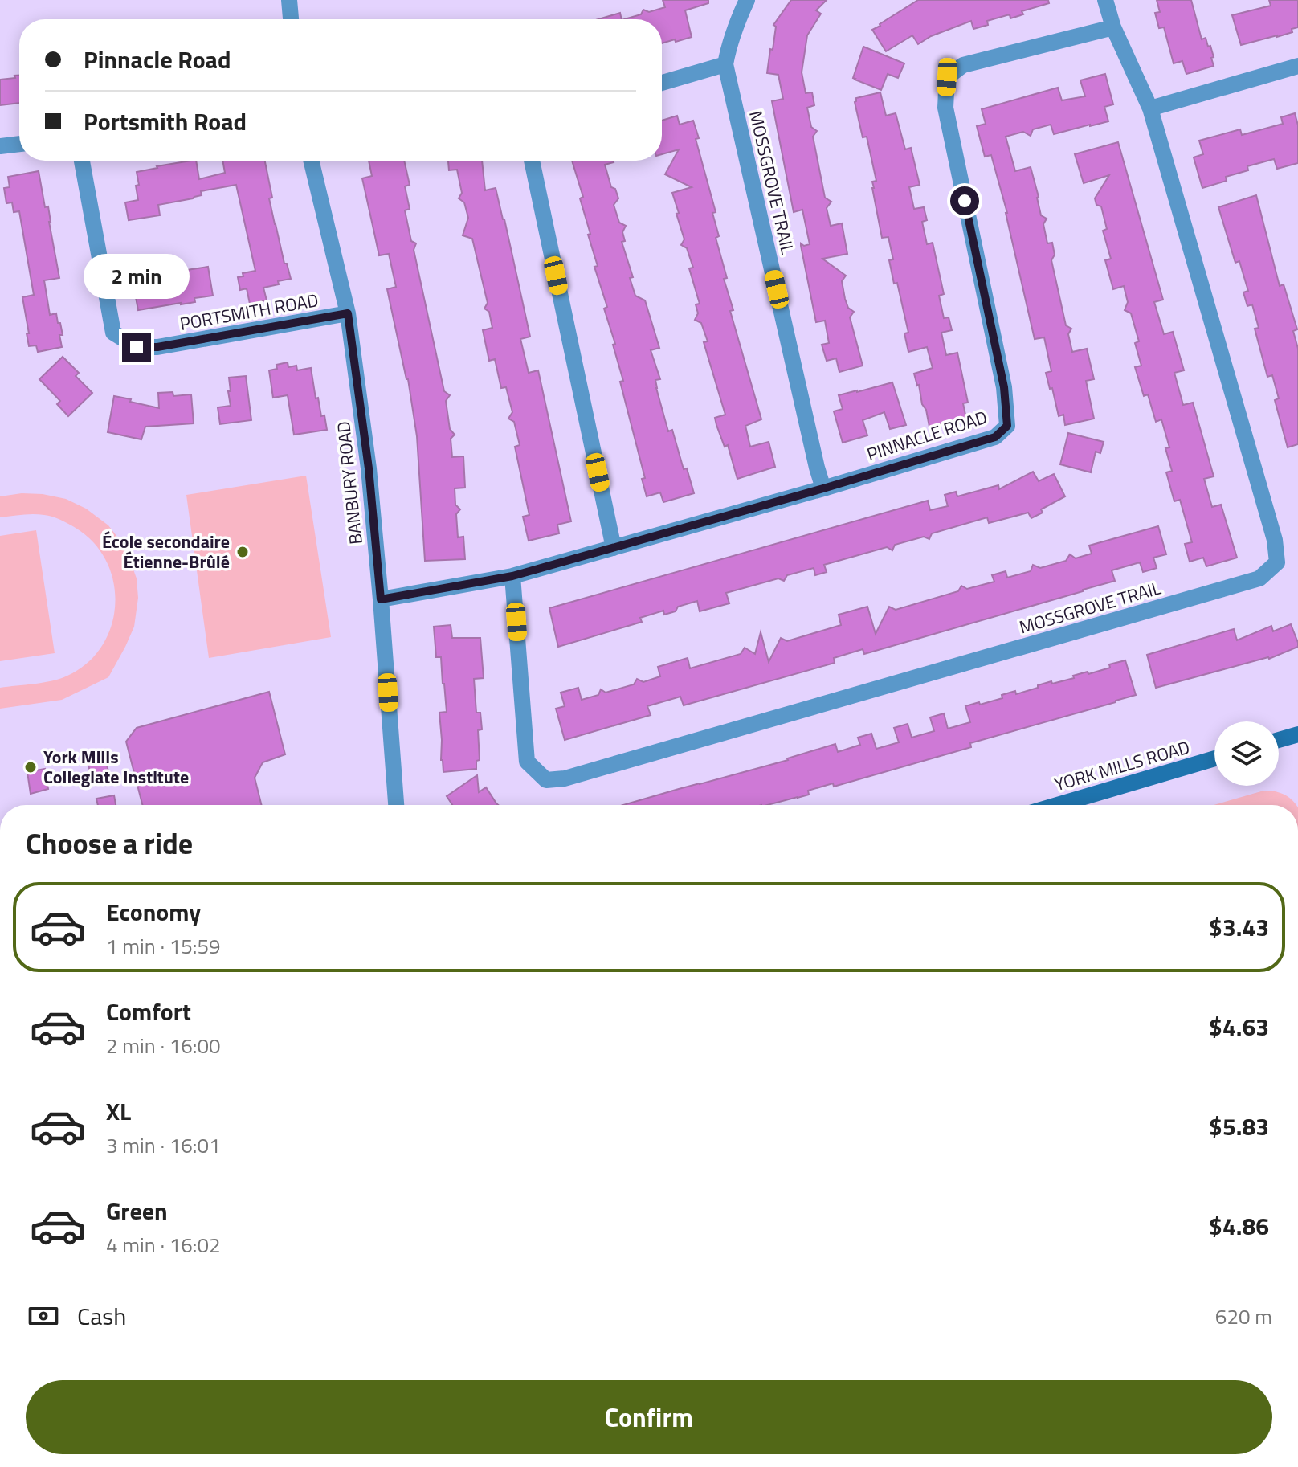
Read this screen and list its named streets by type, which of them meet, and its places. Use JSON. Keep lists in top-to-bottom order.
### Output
{
  "streets": {
    "main road": ["YORK MILLS ROAD"],
    "street": [
      "MOSSGROVE TRAIL",
      "PORTSMITH ROAD",
      "PINNACLE ROAD",
      "BANBURY ROAD"
    ]
  },
  "crossings": [
    ["MOSSGROVE TRAIL", "PINNACLE ROAD"],
    ["PORTSMITH ROAD", "BANBURY ROAD"],
    ["PINNACLE ROAD", "BANBURY ROAD"]
  ],
  "places": ["École secondaire Étienne-Brûlé", "York Mills Collegiate Institute"],
  "page": {
    "banner": ["Pinnacle Road", "Portsmith Road"],
    "bubble": "2 min",
    "heading": "Choose a ride",
    "list": [
      {
        "name": "Economy",
        "note": "1 min · 15:59",
        "value": "$3.43"
      },
      {
        "name": "Comfort",
        "note": "2 min · 16:00",
        "value": "$4.63"
      },
      {
        "name": "XL",
        "note": "3 min · 16:01",
        "value": "$5.83"
      },
      {
        "name": "Green",
        "note": "4 min · 16:02",
        "value": "$4.86"
      }
    ],
    "pay": ["Cash", "620 m"],
    "buttons": "Confirm"
  }
}
